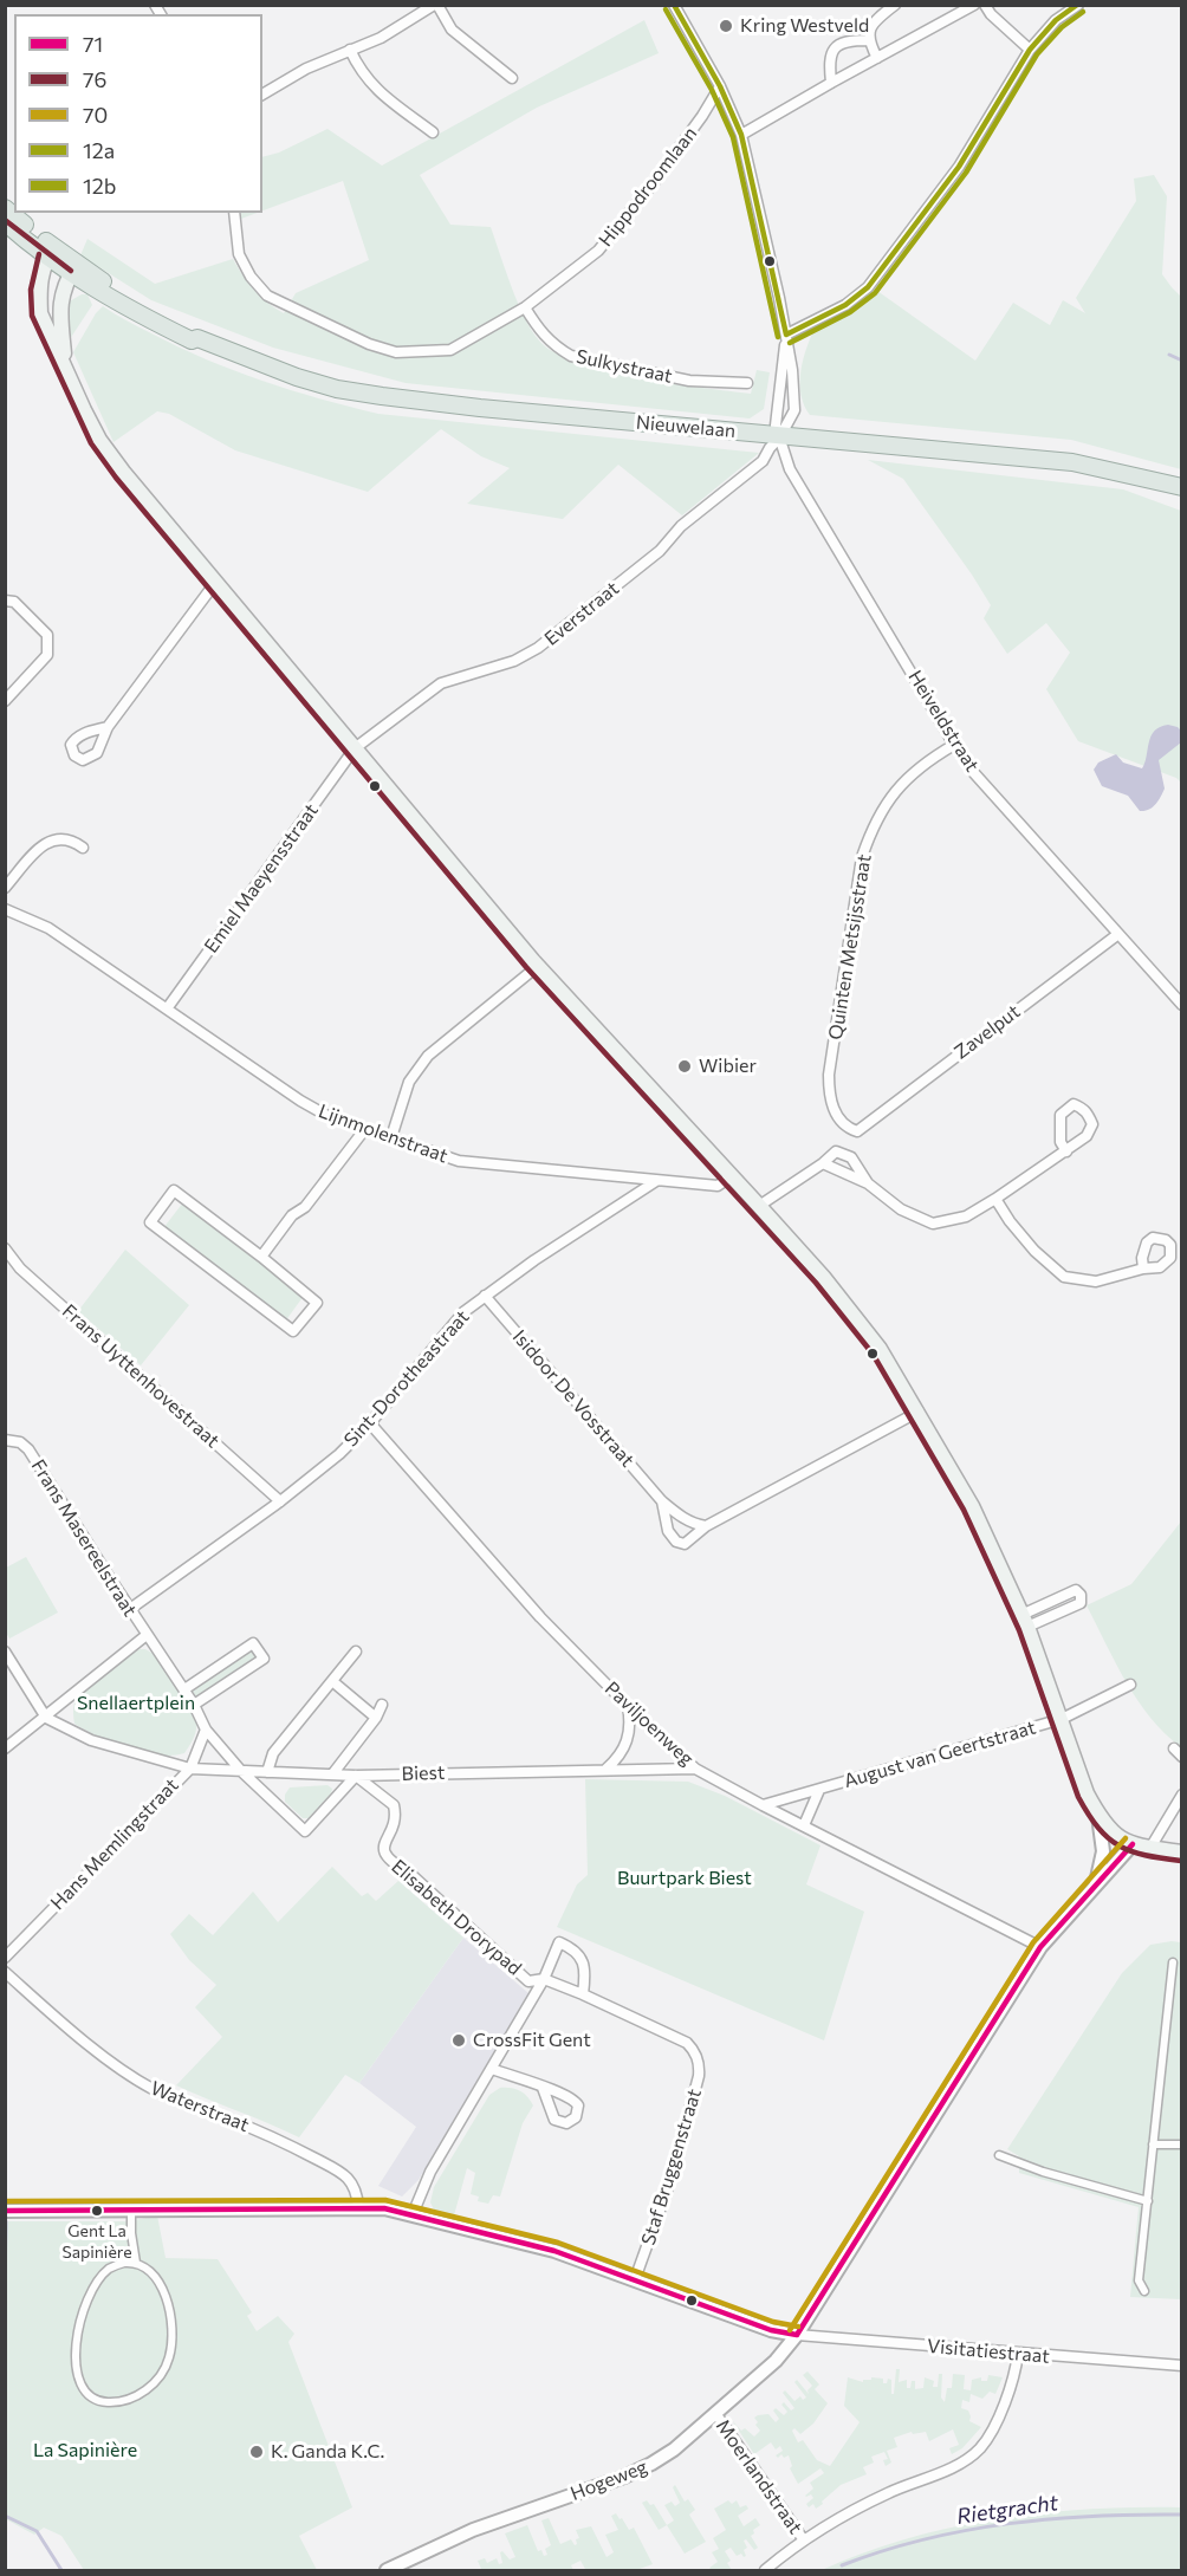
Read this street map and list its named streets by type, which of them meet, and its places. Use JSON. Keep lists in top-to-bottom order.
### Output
{
  "streets": {
    "main road": ["Nieuwelaan"],
    "street": [
      "Hippodroomlaan",
      "Sulkystraat",
      "Everstraat",
      "Heiveldstraat",
      "Emiel Maeyensstraat",
      "Quinten Metsijsstraat",
      "Zavelput",
      "Lijnmolenstraat",
      "Frans Uyttenhovestraat",
      "Sint-Dorotheastraat",
      "Isidoor De Vosstraat",
      "Frans Masereelstraat",
      "Paviljoenweg",
      "August van Geertstraat",
      "Biest",
      "Hans Memlingstraat",
      "Elisabeth Drorypad",
      "Waterstraat",
      "Staf Bruggenstraat",
      "Visitatiestraat",
      "Moerlandstraat",
      "Hogeweg"
    ]
  },
  "crossings": [
    ["Hippodroomlaan", "Sulkystraat"],
    ["Hippodroomlaan", "Heiveldstraat"],
    ["Nieuwelaan", "Everstraat"],
    ["Nieuwelaan", "Heiveldstraat"],
    ["Everstraat", "Heiveldstraat"],
    ["Everstraat", "Emiel Maeyensstraat"],
    ["Heiveldstraat", "Quinten Metsijsstraat"],
    ["Heiveldstraat", "Zavelput"],
    ["Emiel Maeyensstraat", "Lijnmolenstraat"],
    ["Quinten Metsijsstraat", "Zavelput"],
    ["Lijnmolenstraat", "Sint-Dorotheastraat"],
    ["Frans Uyttenhovestraat", "Sint-Dorotheastraat"],
    ["Sint-Dorotheastraat", "Isidoor De Vosstraat"],
    ["Sint-Dorotheastraat", "Frans Masereelstraat"],
    ["Sint-Dorotheastraat", "Paviljoenweg"],
    ["Frans Masereelstraat", "Biest"],
    ["Frans Masereelstraat", "Hans Memlingstraat"],
    ["Frans Masereelstraat", "Elisabeth Drorypad"],
    ["Paviljoenweg", "August van Geertstraat"],
    ["Paviljoenweg", "Biest"],
    ["Paviljoenweg", "Hogeweg"],
    ["Biest", "Hans Memlingstraat"],
    ["Biest", "Elisabeth Drorypad"],
    ["Elisabeth Drorypad", "Staf Bruggenstraat"],
    ["Visitatiestraat", "Hogeweg"],
    ["Moerlandstraat", "Hogeweg"]
  ],
  "water": ["Rietgracht"],
  "parks": ["Snellaertplein", "Buurtpark Biest", "La Sapinière"],
  "places": [
    "Kring Westveld",
    "Wibier",
    "CrossFit Gent",
    "Gent La Sapinière",
    "K. Ganda K.C."
  ],
  "lines": [
    "transit line 12a",
    "transit line 12b",
    "transit line 76",
    "transit line 70",
    "transit line 71"
  ],
  "legend": [
    "71",
    "76",
    "70",
    "12a",
    "12b"
  ]
}
